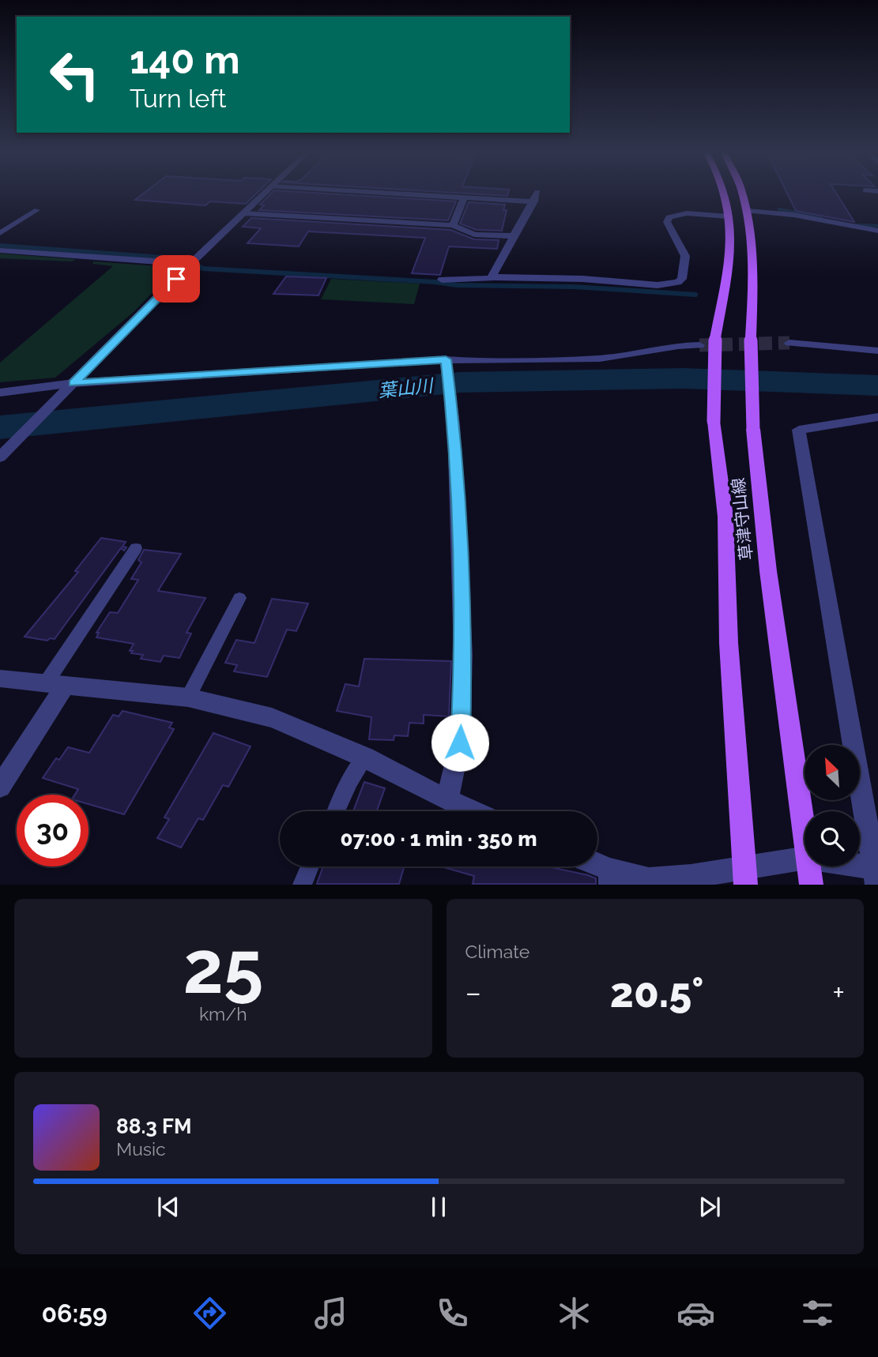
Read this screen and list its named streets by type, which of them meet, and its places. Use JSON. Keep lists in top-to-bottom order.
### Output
{
  "streets": {
    "main road": ["草津守山線"]
  },
  "water": ["葉山川"],
  "north": "top left",
  "page": {
    "turn": ["140 m", "Turn left"],
    "limit": "30",
    "trip": "07:00 · 1 min · 350 m",
    "tile": [
      ["25", "km/h"],
      "Climate"
    ],
    "heat": ["−", "20.5°", "+"],
    "song": ["88.3 FM", "Music"],
    "tabs": "06:59"
  }
}
